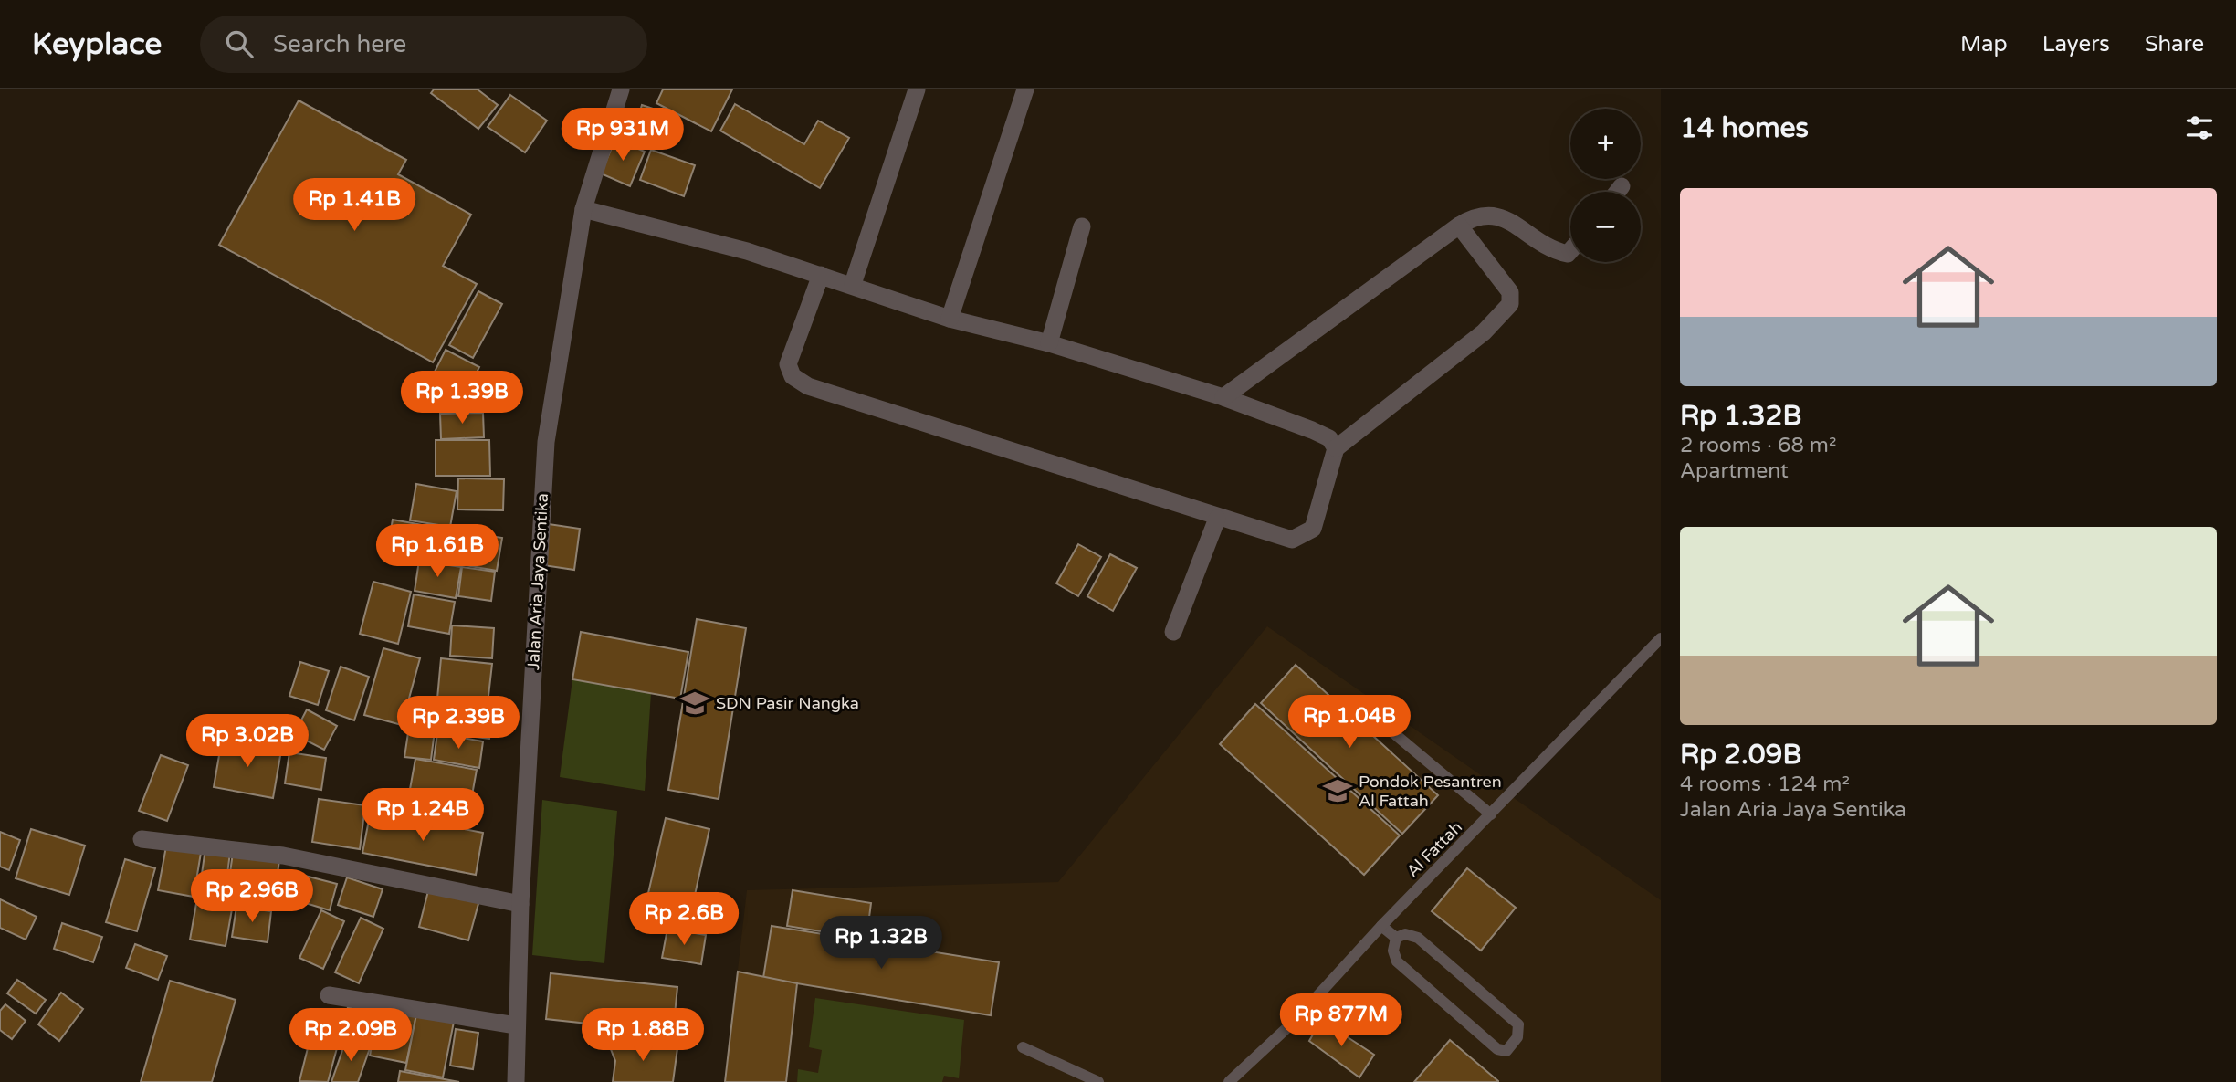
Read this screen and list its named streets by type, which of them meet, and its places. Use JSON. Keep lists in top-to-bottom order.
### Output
{
  "streets": {
    "street": ["Jalan Aria Jaya Sentika"],
    "lane": ["Al Fattah"]
  },
  "places": {
    "school or university": ["SDN Pasir Nangka", "Pondok Pesantren Al Fattah"]
  },
  "page": {
    "header": "Keyplace",
    "search": "Search here",
    "nav": ["Map", "Layers", "Share"],
    "heading": "14 homes",
    "price": [
      "Rp 931M",
      "Rp 1.41B",
      "Rp 1.39B",
      "Rp 1.61B",
      "Rp 1.04B",
      "Rp 2.39B",
      "Rp 3.02B",
      "Rp 1.24B",
      "Rp 2.96B",
      "Rp 2.6B",
      "Rp 1.32B",
      "Rp 877M",
      "Rp 2.09B",
      "Rp 1.88B"
    ],
    "map_buttons": ["+", "−"],
    "list": [
      {
        "name": "Rp 1.32B",
        "note": "2 rooms · 68 m² · Apartment"
      },
      {
        "name": "Rp 2.09B",
        "note": "4 rooms · 124 m² · Jalan Aria Jaya Sentika"
      }
    ]
  }
}
